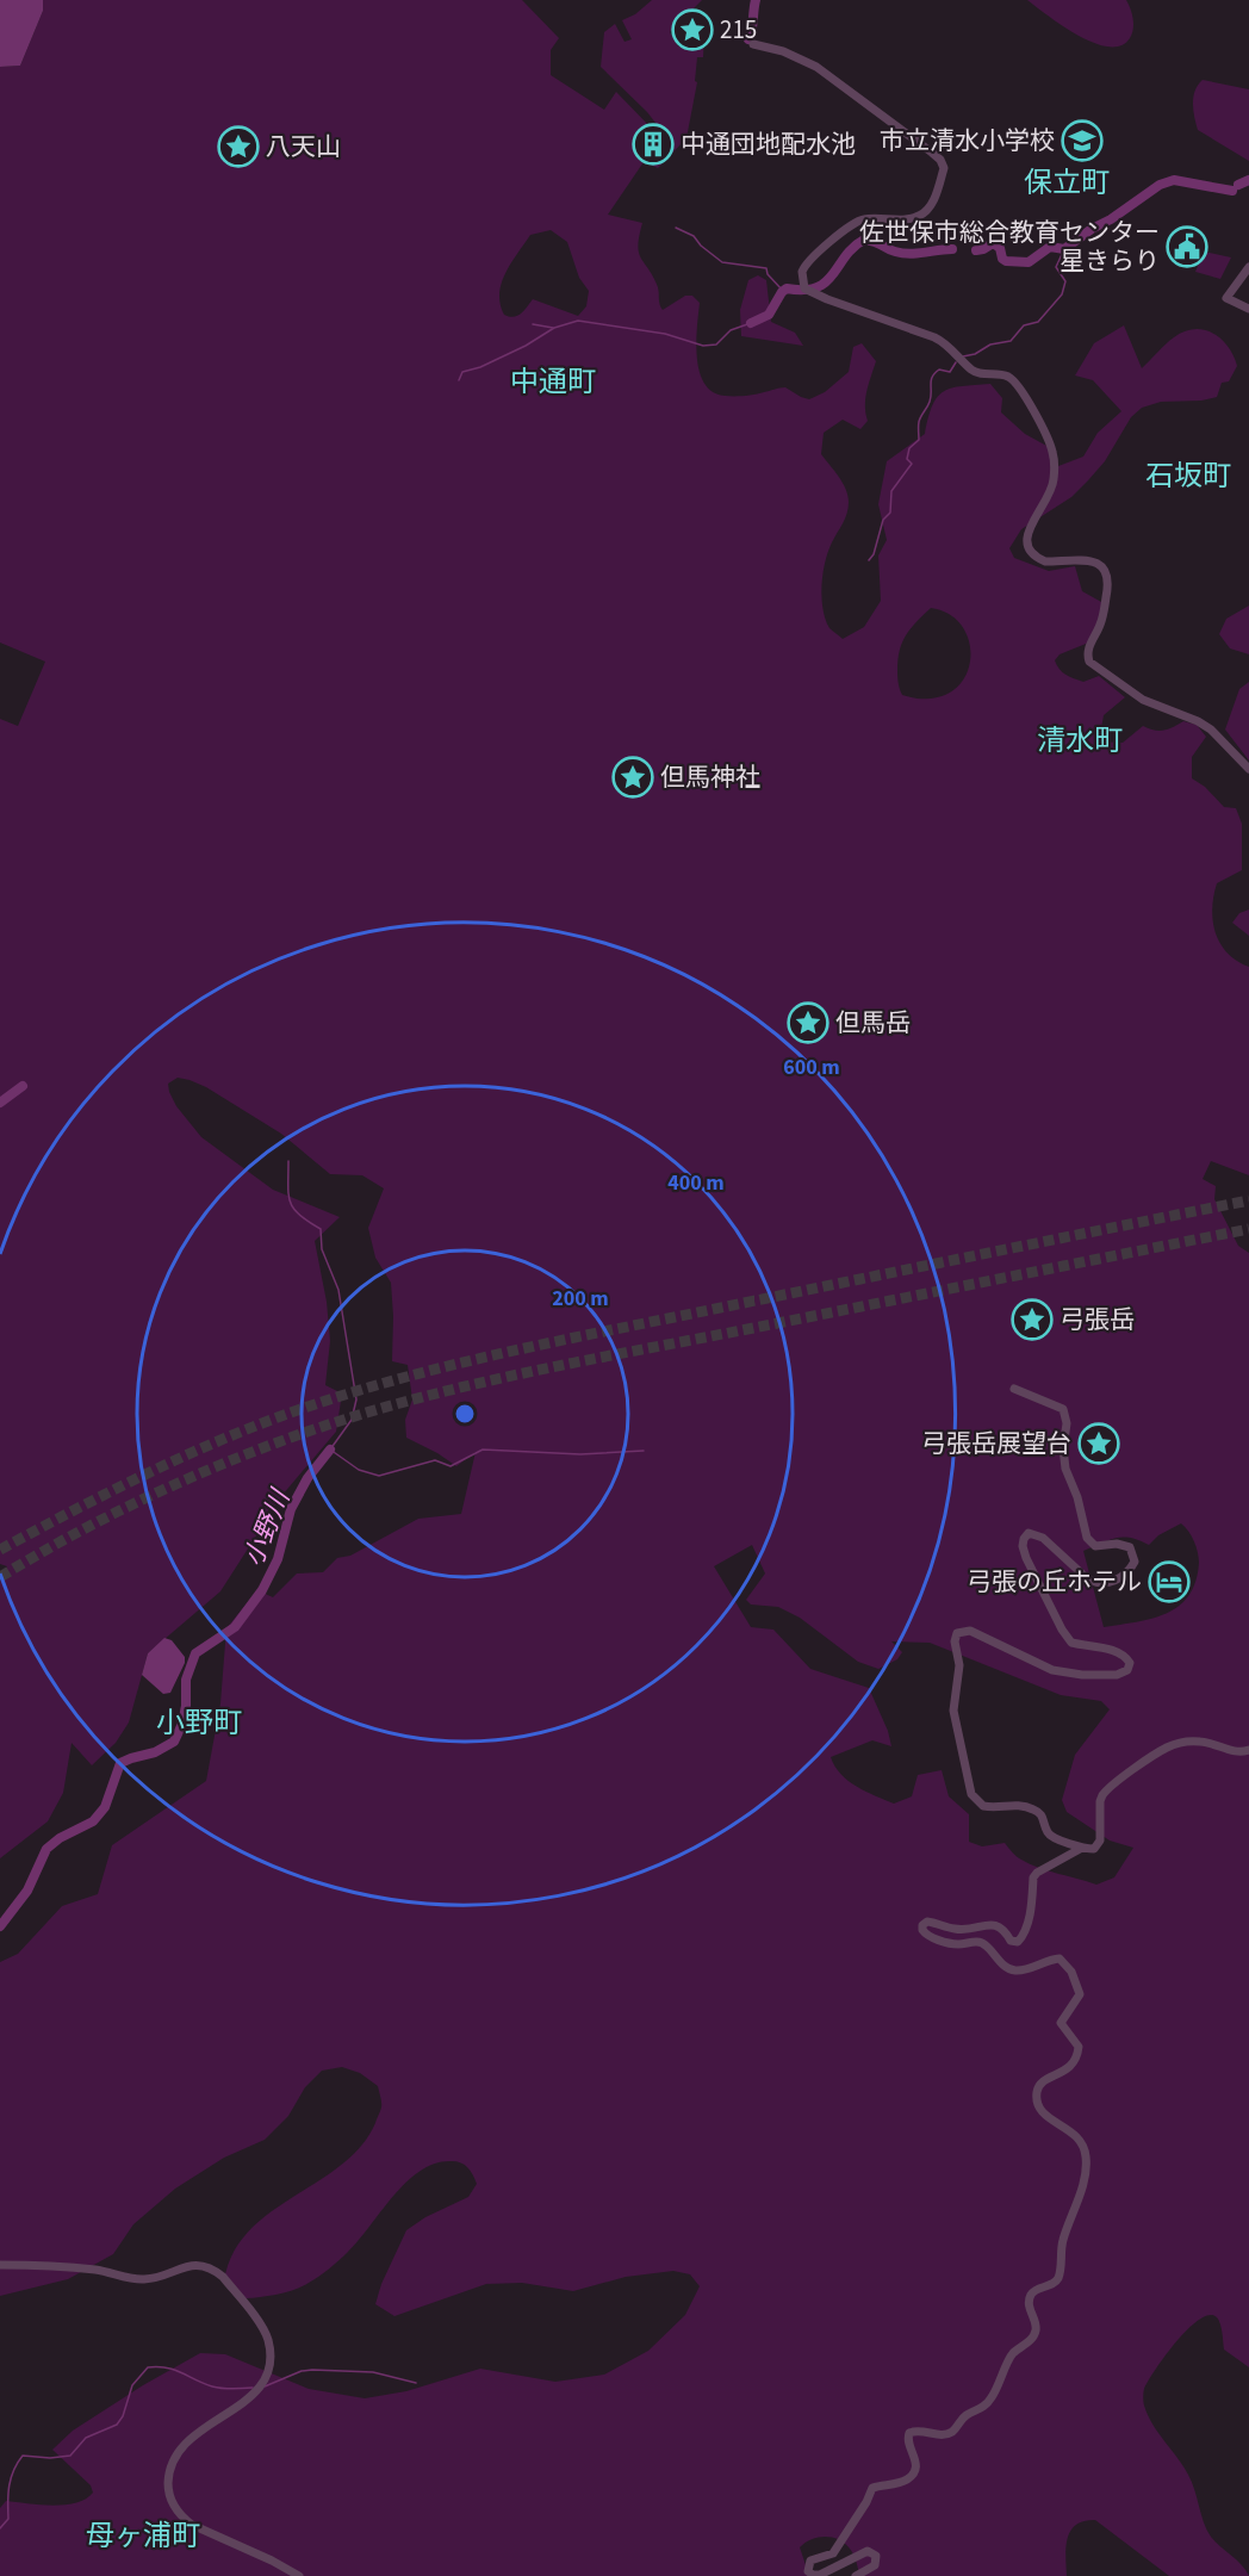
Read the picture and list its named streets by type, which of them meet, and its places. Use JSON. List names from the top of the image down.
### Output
{
  "districts": [
    "保立町",
    "中通町",
    "石坂町",
    "清水町",
    "小野町",
    "母ヶ浦町"
  ],
  "water": ["小野川"],
  "places": {
    "place": [
      "215",
      "八天山",
      "但馬神社",
      "但馬岳",
      "弓張岳",
      "弓張岳展望台"
    ],
    "school or university": ["市立清水小学校"],
    "building": ["中通団地配水池"],
    "public building": ["佐世保市総合教育センター 星きらり"],
    "hotel": ["弓張の丘ホテル"]
  },
  "rings": ["600 m", "400 m", "200 m"]
}
